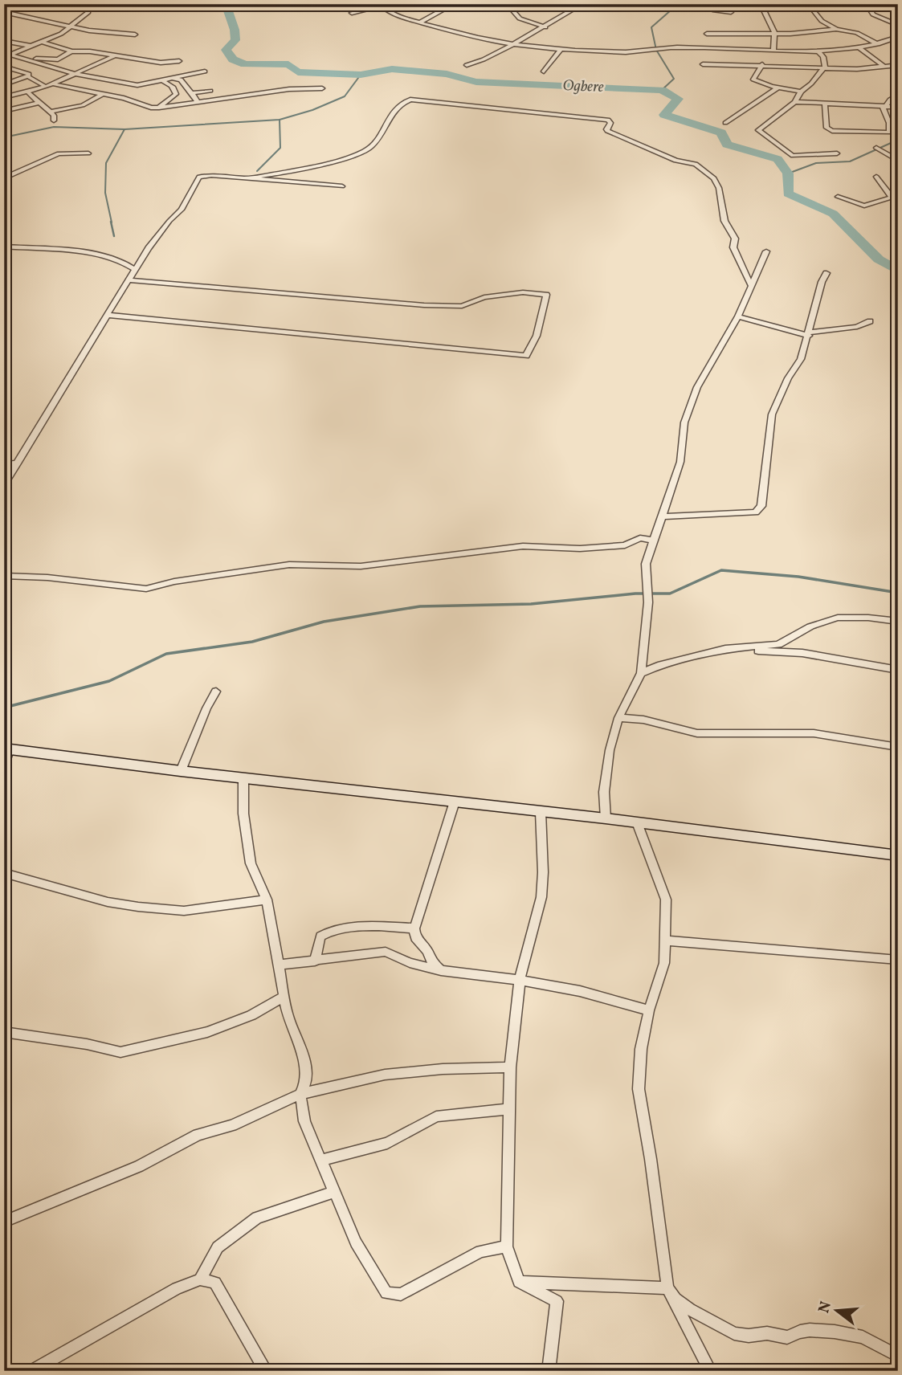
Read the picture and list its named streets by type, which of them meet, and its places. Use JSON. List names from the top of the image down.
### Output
{
  "water": ["Ogbere"],
  "north": "left"
}
